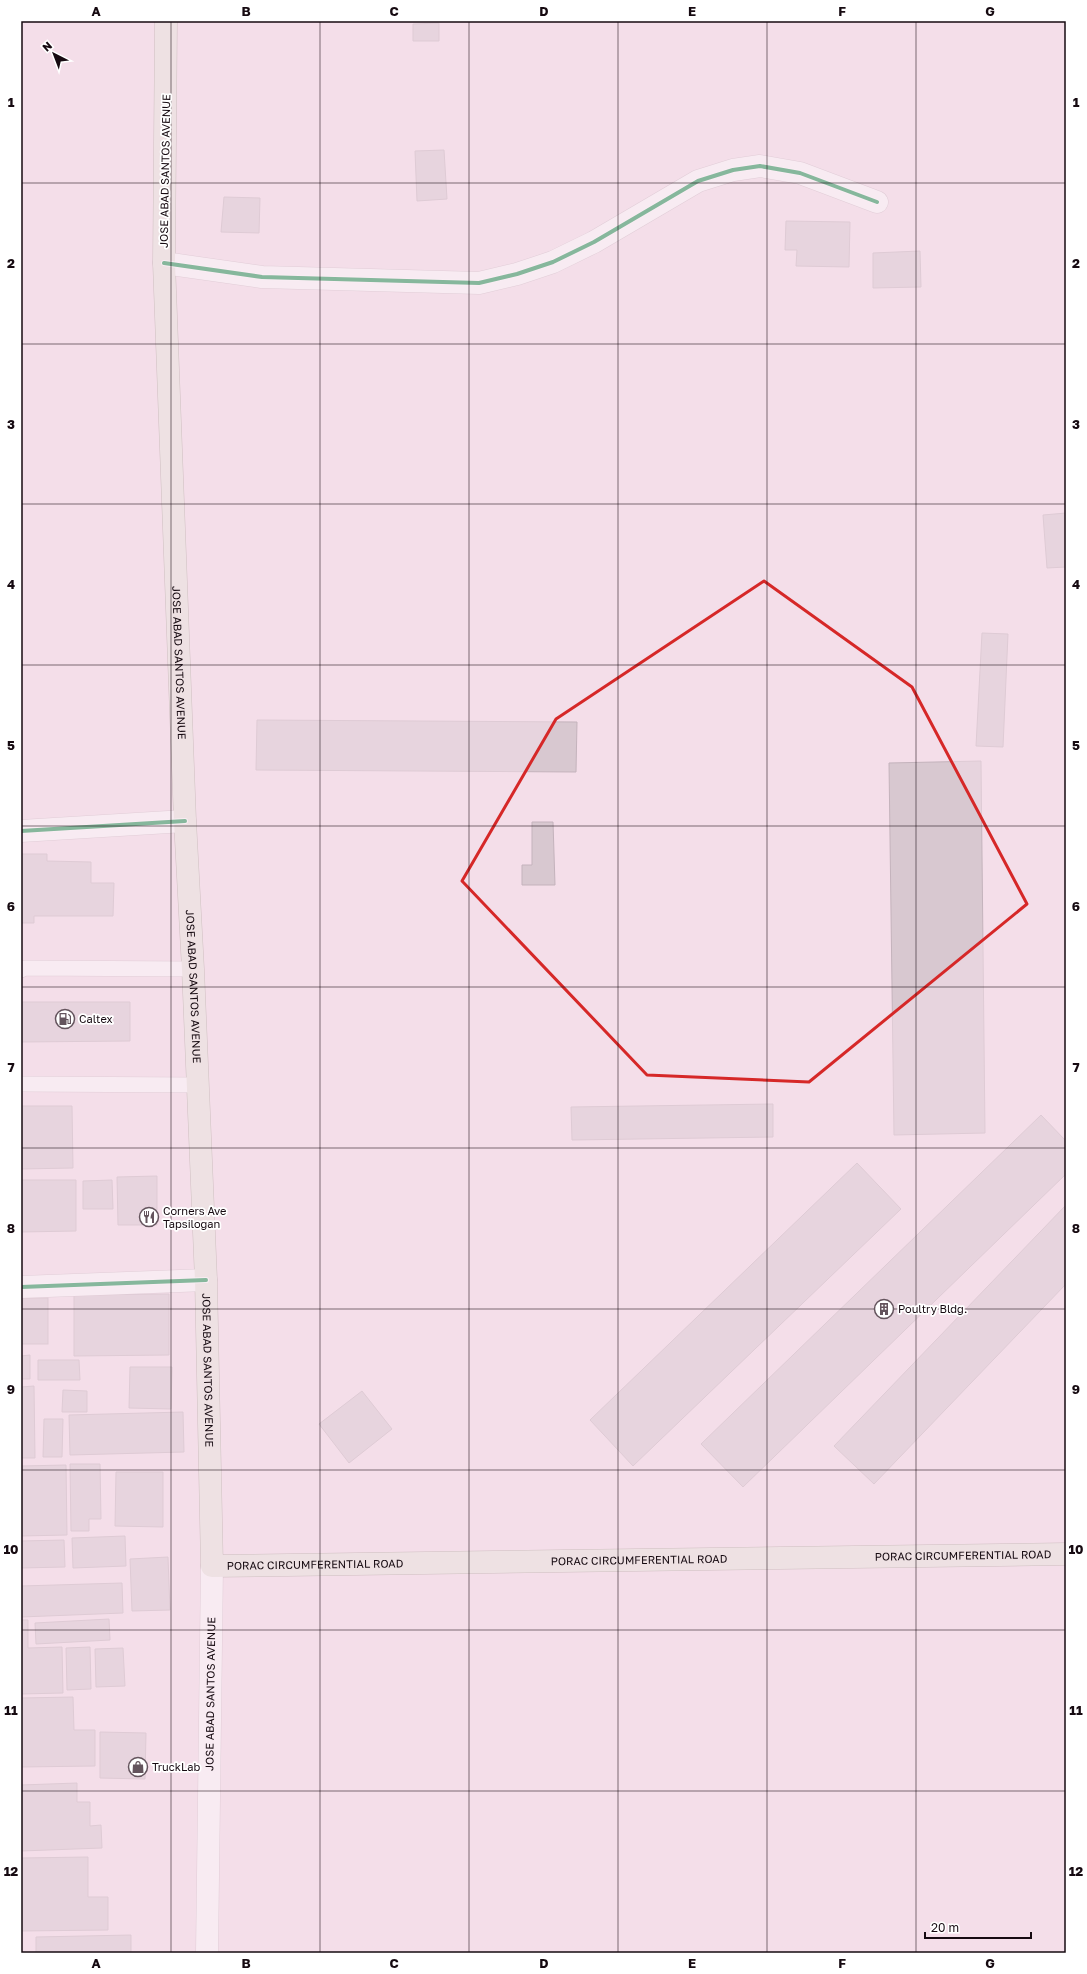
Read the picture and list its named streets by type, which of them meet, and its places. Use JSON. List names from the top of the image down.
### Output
{
  "streets": {
    "main road": ["JOSE ABAD SANTOS AVENUE", "PORAC CIRCUMFERENTIAL ROAD"]
  },
  "crossings": [
    ["JOSE ABAD SANTOS AVENUE", "PORAC CIRCUMFERENTIAL ROAD"]
  ],
  "places": {
    "fuel station": ["Caltex"],
    "restaurant": ["Corners Ave Tapsilogan"],
    "building": ["Poultry Bldg."],
    "shop": ["TruckLab"]
  },
  "scale_bar": "20 m",
  "north": "top left",
  "grid": {
    "columns": [
      "A",
      "B",
      "C",
      "D",
      "E",
      "F",
      "G"
    ],
    "rows": [
      "1",
      "2",
      "3",
      "4",
      "5",
      "6",
      "7",
      "8",
      "9",
      "10",
      "11",
      "12"
    ]
  }
}
